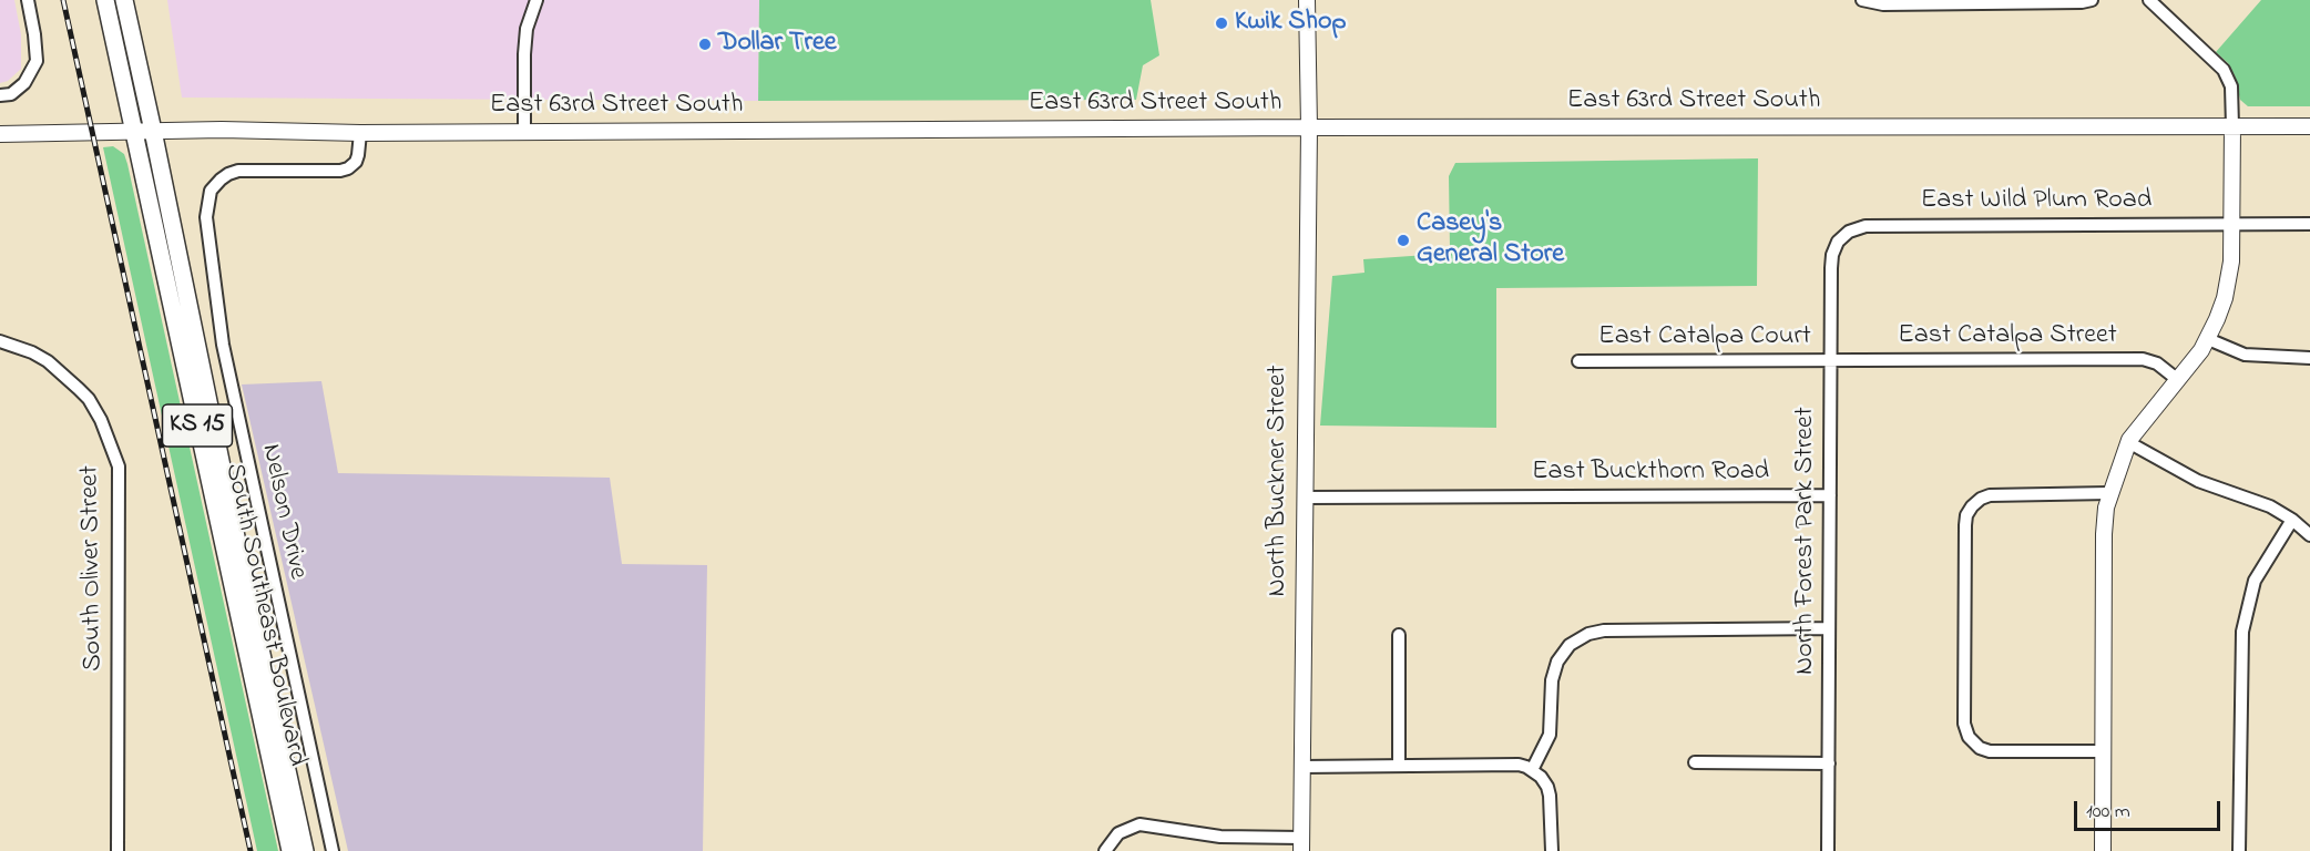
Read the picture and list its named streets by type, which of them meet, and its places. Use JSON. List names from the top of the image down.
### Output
{
  "streets": {
    "main road": [
      "East 63rd Street South",
      "KS 15",
      "North Buckner Street",
      "South Southeast Boulevard"
    ],
    "street": [
      "East Wild Plum Road",
      "East Catalpa Street",
      "East Catalpa Court",
      "East Buckthorn Road",
      "Nelson Drive",
      "North Forest Park Street",
      "South Oliver Street"
    ]
  },
  "crossings": [
    ["East 63rd Street South", "North Buckner Street"],
    ["East 63rd Street South", "Nelson Drive"],
    ["East 63rd Street South", "South Southeast Boulevard"],
    ["East Wild Plum Road", "North Forest Park Street"],
    ["East Catalpa Street", "East Catalpa Court"],
    ["East Catalpa Street", "North Forest Park Street"],
    ["East Catalpa Court", "North Forest Park Street"],
    ["East Buckthorn Road", "North Buckner Street"],
    ["East Buckthorn Road", "North Forest Park Street"]
  ],
  "places": ["Kwik Shop", "Dollar Tree", "Casey's General Store"],
  "scale_bar": "100 m"
}
